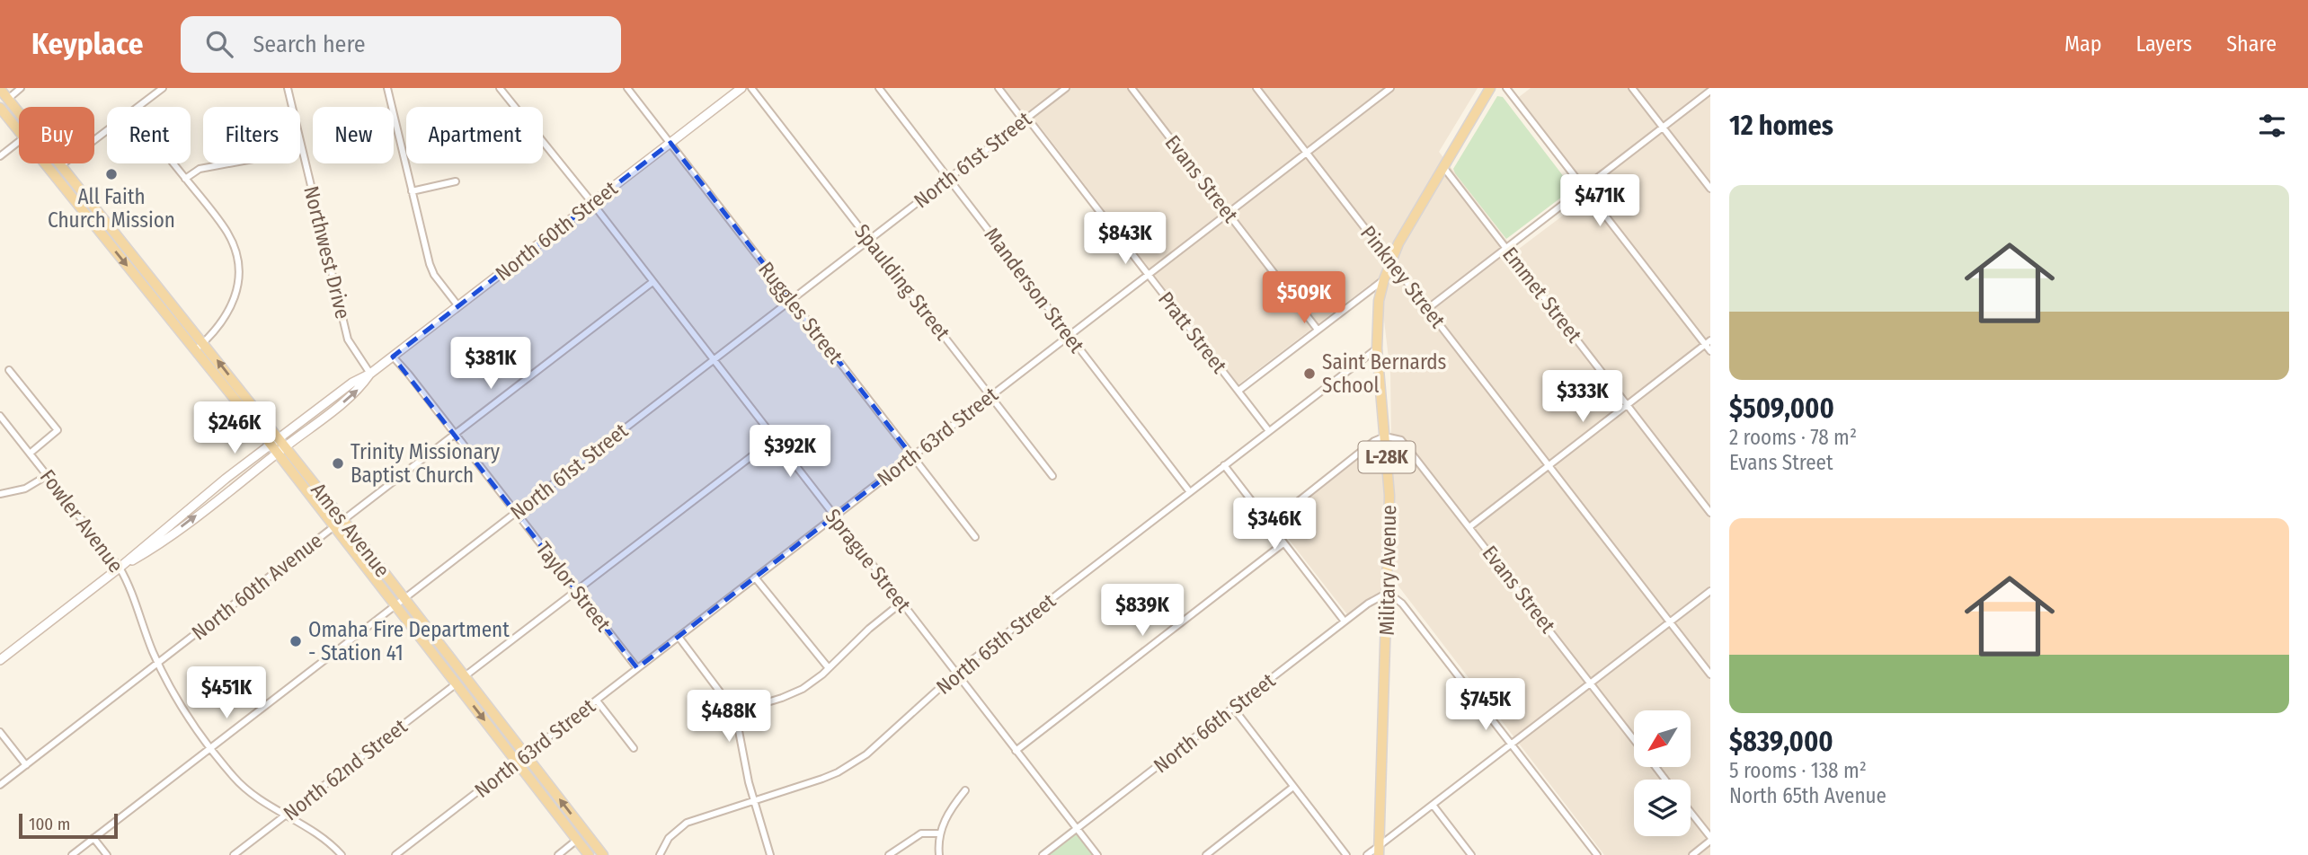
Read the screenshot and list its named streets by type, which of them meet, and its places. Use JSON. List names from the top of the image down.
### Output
{
  "streets": {
    "main road": [
      "North 60th Street",
      "L-28K",
      "Ames Avenue",
      "Military Avenue"
    ],
    "street": [
      "North 61st Street",
      "Evans Street",
      "Northwest Drive",
      "Pinkney Street",
      "Spaulding Street",
      "Manderson Street",
      "Emmet Street",
      "Ruggles Street",
      "Pratt Street",
      "North 63rd Street",
      "Fowler Avenue",
      "Sprague Street",
      "North 60th Avenue",
      "Taylor Street",
      "North 65th Street",
      "North 66th Street",
      "North 62nd Street"
    ]
  },
  "crossings": [
    ["North 61st Street", "Spaulding Street"],
    ["North 61st Street", "Manderson Street"],
    ["North 61st Street", "Ruggles Street"],
    ["North 61st Street", "Pratt Street"],
    ["North 61st Street", "Fowler Avenue"],
    ["North 61st Street", "Ames Avenue"],
    ["North 61st Street", "Sprague Street"],
    ["North 61st Street", "Taylor Street"],
    ["Evans Street", "North 63rd Street"],
    ["Evans Street", "Military Avenue"],
    ["North 60th Street", "Northwest Drive"],
    ["North 60th Street", "Ruggles Street"],
    ["North 60th Street", "Fowler Avenue"],
    ["North 60th Street", "Ames Avenue"],
    ["North 60th Street", "Sprague Street"],
    ["North 60th Street", "Taylor Street"],
    ["Pinkney Street", "North 63rd Street"],
    ["Pinkney Street", "Military Avenue"],
    ["Spaulding Street", "North 63rd Street"],
    ["Manderson Street", "North 63rd Street"],
    ["Manderson Street", "North 65th Street"],
    ["Emmet Street", "Military Avenue"],
    ["Ruggles Street", "North 63rd Street"],
    ["Pratt Street", "North 63rd Street"],
    ["Pratt Street", "North 65th Street"],
    ["North 63rd Street", "Ames Avenue"],
    ["North 63rd Street", "Sprague Street"],
    ["North 63rd Street", "Taylor Street"],
    ["Fowler Avenue", "North 60th Avenue"],
    ["Fowler Avenue", "North 62nd Street"],
    ["Ames Avenue", "North 60th Avenue"],
    ["Ames Avenue", "North 62nd Street"],
    ["Sprague Street", "North 60th Avenue"],
    ["Sprague Street", "North 65th Street"],
    ["Sprague Street", "North 66th Street"],
    ["Military Avenue", "North 65th Street"],
    ["Military Avenue", "North 66th Street"],
    ["North 60th Avenue", "Taylor Street"]
  ],
  "places": [
    "All Faith Church Mission",
    "Saint Bernards School",
    "Trinity Missionary Baptist Church",
    "Omaha Fire Department - Station 41"
  ],
  "scale_bar": "100 m",
  "north": "bottom left",
  "page": {
    "header": "Keyplace",
    "search": "Search here",
    "nav": ["Map", "Layers", "Share"],
    "heading": "12 homes",
    "chip": [
      "Buy",
      "Rent",
      "Filters",
      "New",
      "Apartment"
    ],
    "list": [
      {
        "name": "$509,000",
        "note": "2 rooms · 78 m² · Evans Street"
      },
      {
        "name": "$839,000",
        "note": "5 rooms · 138 m² · North 65th Avenue"
      }
    ],
    "price": [
      "$471K",
      "$843K",
      "$509K",
      "$381K",
      "$333K",
      "$246K",
      "$392K",
      "$346K",
      "$839K",
      "$451K",
      "$745K",
      "$488K"
    ],
    "scale": "100 m"
  }
}
